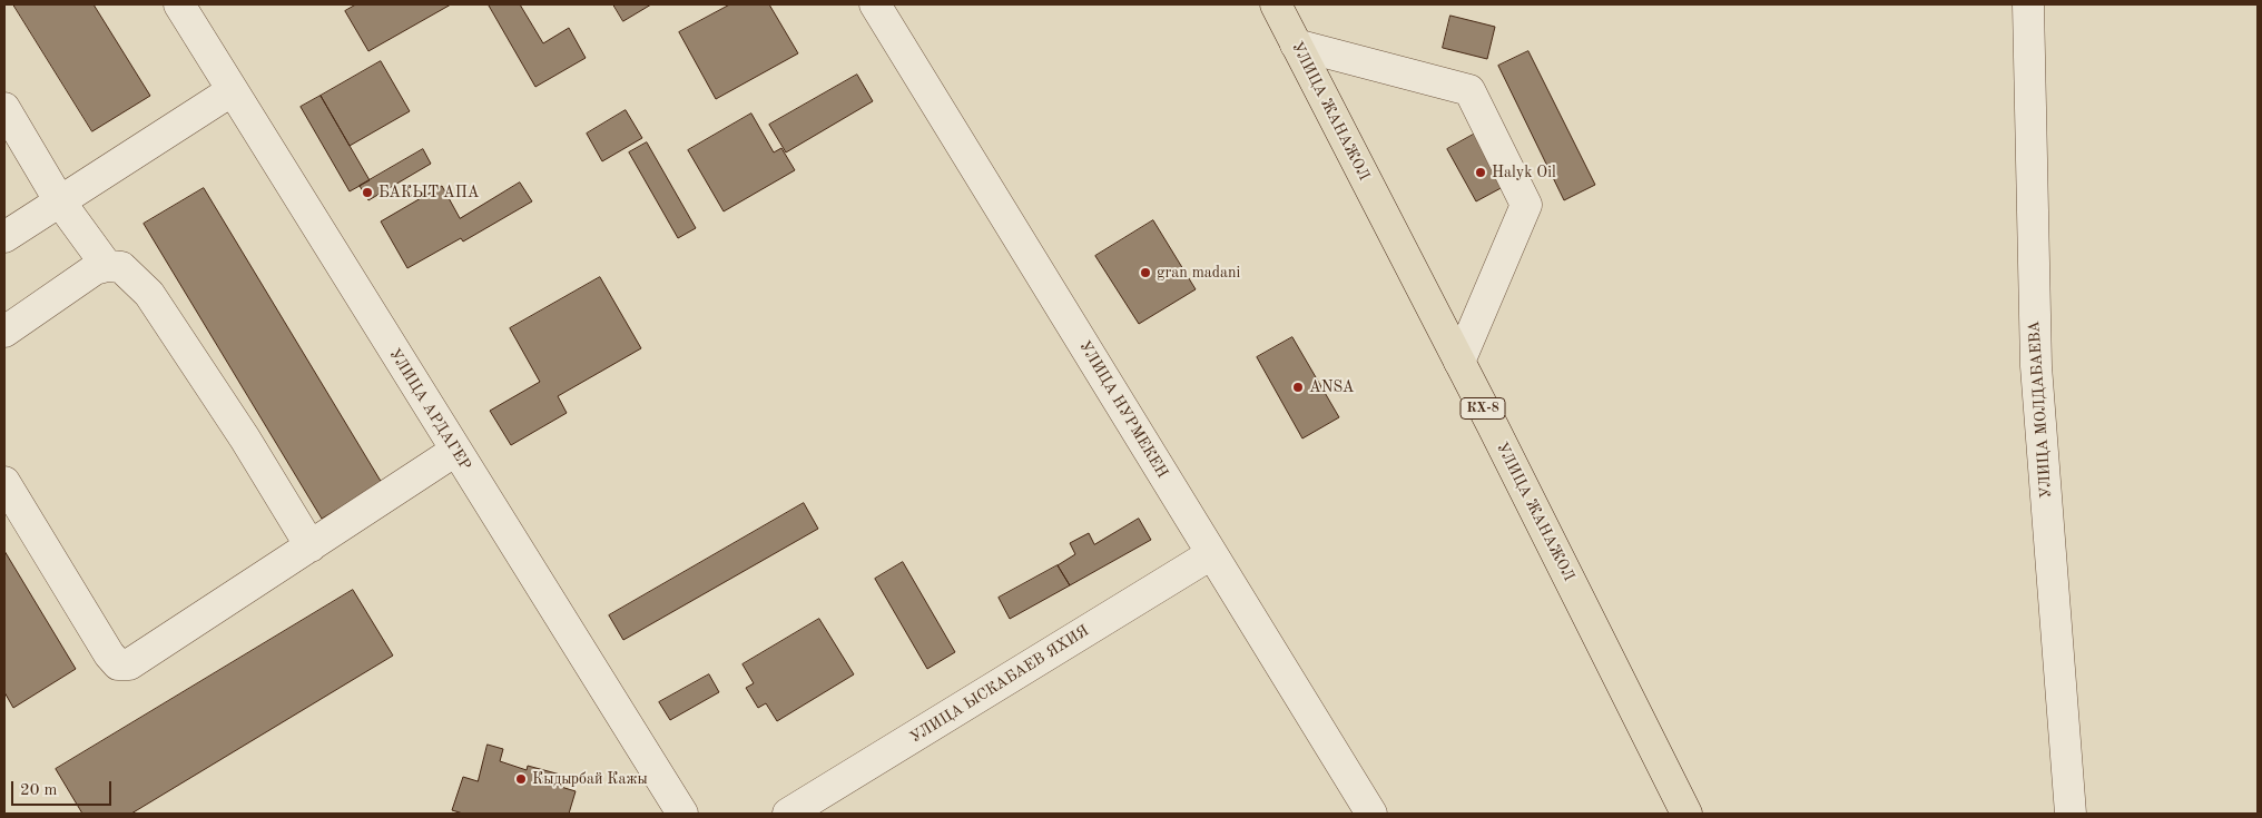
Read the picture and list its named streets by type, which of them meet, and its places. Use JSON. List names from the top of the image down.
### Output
{
  "streets": {
    "main road": ["УЛИЦА ЖАНАЖОЛ", "КХ-8"],
    "street": [
      "УЛИЦА АРДАГЕР",
      "УЛИЦА НУРМЕКЕН",
      "УЛИЦА МОЛДАБАЕВА",
      "УЛИЦА ЫСКАБАЕВ ЯХИЯ"
    ]
  },
  "crossings": [
    ["УЛИЦА НУРМЕКЕН", "УЛИЦА ЫСКАБАЕВ ЯХИЯ"]
  ],
  "places": [
    "Halyk Oil",
    "БАКЫТ АПА",
    "gran madani",
    "ANSA",
    "Кыдырбай Кажы"
  ],
  "scale_bar": "20 m"
}
